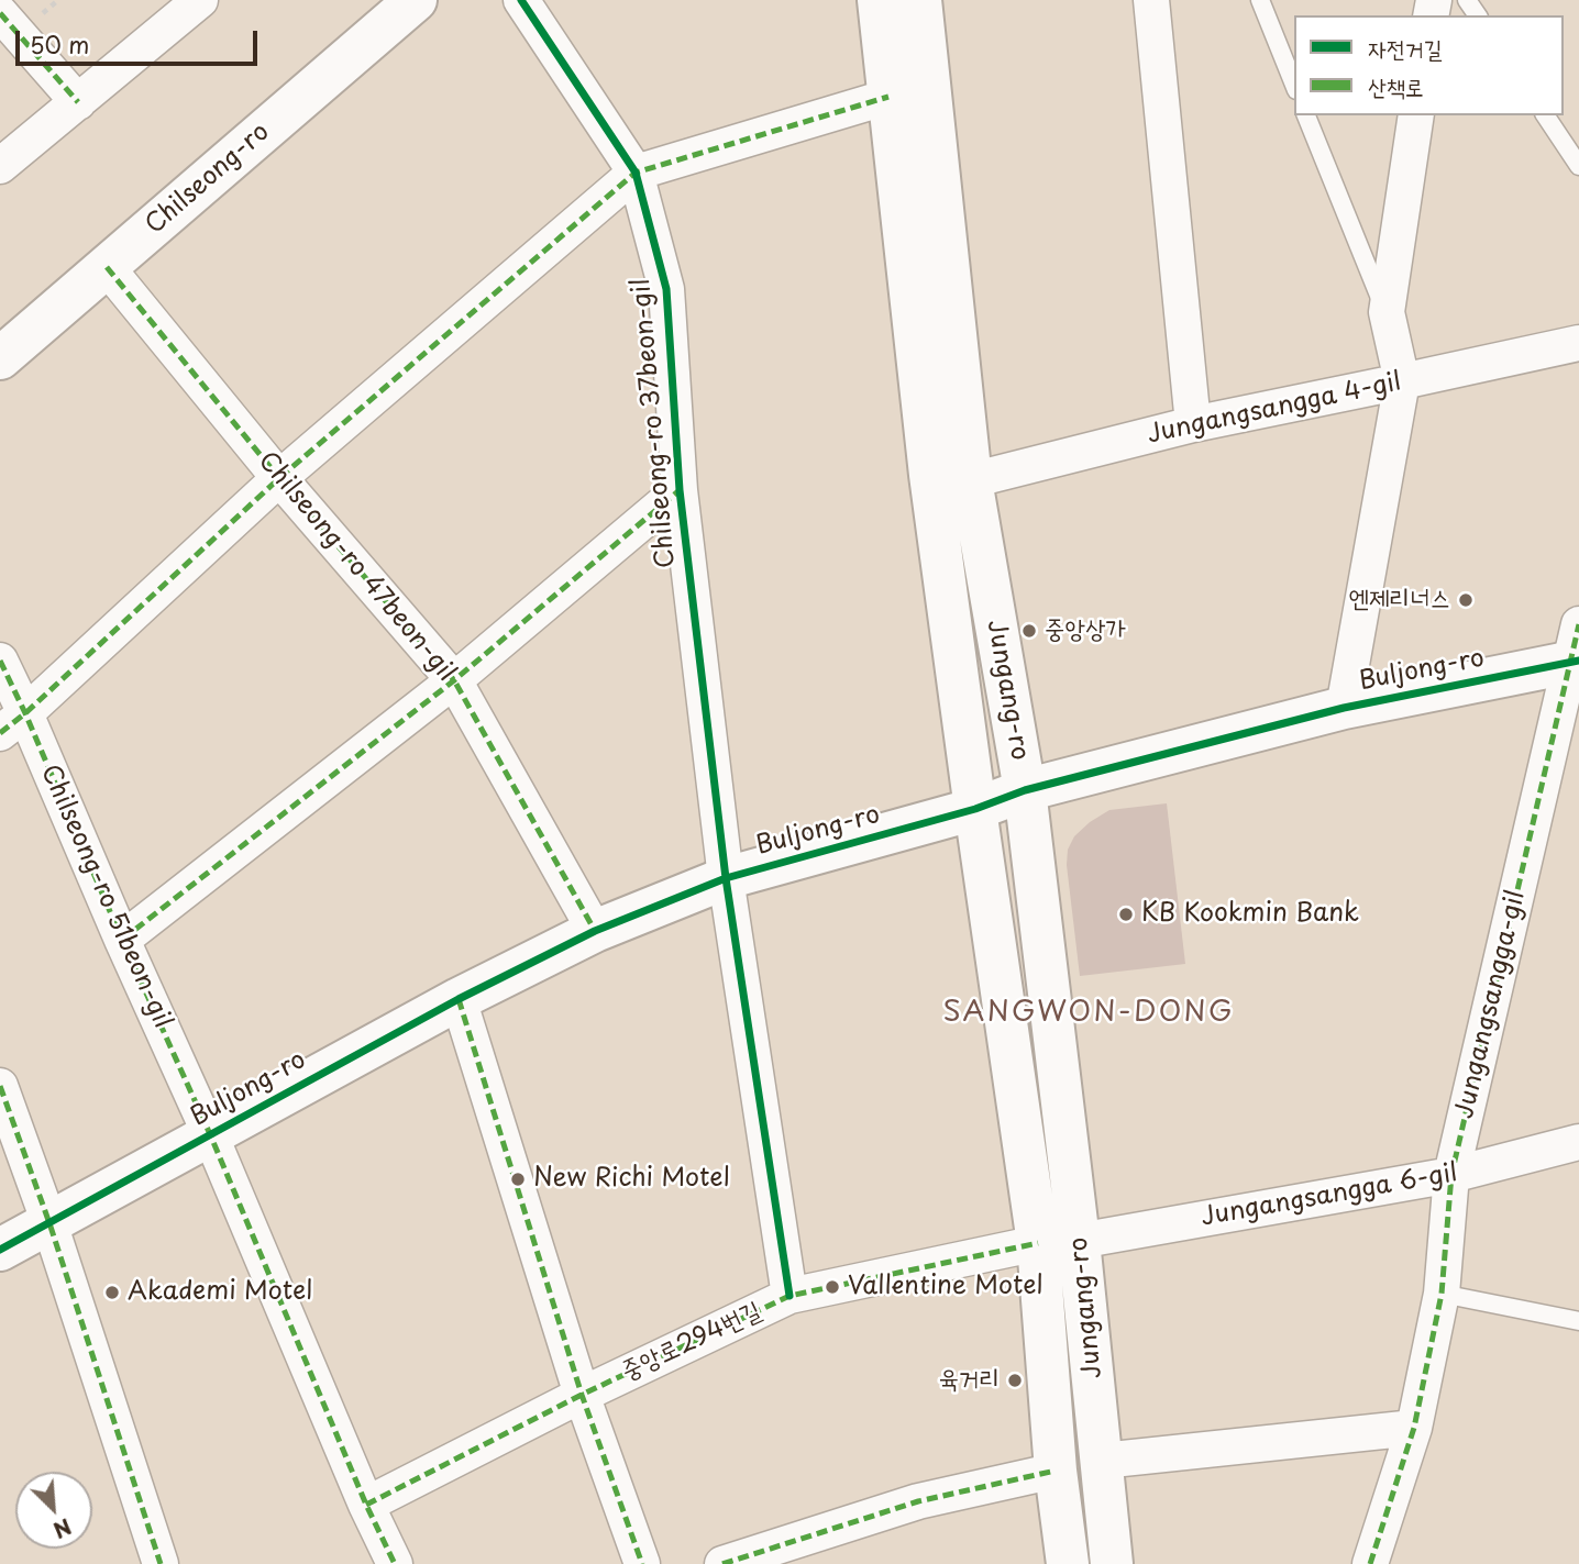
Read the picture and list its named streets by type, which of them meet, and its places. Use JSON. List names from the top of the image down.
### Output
{
  "streets": {
    "main road": ["Chilseong-ro", "Buljong-ro", "Jungang-ro"],
    "street": [
      "Jungangsangga 4-gil",
      "Chilseong-ro 37beon-gil",
      "Chilseong-ro 47beon-gil",
      "Chilseong-ro 51beon-gil",
      "Jungangsangga-gil",
      "Jungangsangga 6-gil",
      "중앙로294번길"
    ]
  },
  "crossings": [
    ["Chilseong-ro", "Chilseong-ro 47beon-gil"],
    ["Jungangsangga 4-gil", "Jungang-ro"],
    ["Chilseong-ro 37beon-gil", "Buljong-ro"],
    ["Chilseong-ro 37beon-gil", "중앙로294번길"],
    ["Chilseong-ro 47beon-gil", "Buljong-ro"],
    ["Buljong-ro", "Jungang-ro"],
    ["Buljong-ro", "Chilseong-ro 51beon-gil"],
    ["Buljong-ro", "Jungangsangga-gil"],
    ["Jungang-ro", "Jungangsangga 6-gil"],
    ["Jungang-ro", "중앙로294번길"],
    ["Chilseong-ro 51beon-gil", "중앙로294번길"],
    ["Jungangsangga-gil", "Jungangsangga 6-gil"]
  ],
  "districts": ["SANGWON-DONG"],
  "places": [
    "엔제리너스",
    "중앙상가",
    "KB Kookmin Bank",
    "New Richi Motel",
    "Vallentine Motel",
    "Akademi Motel",
    "육거리"
  ],
  "legend": ["자전거길", "산책로"],
  "scale_bar": "50 m",
  "north": "bottom right"
}
